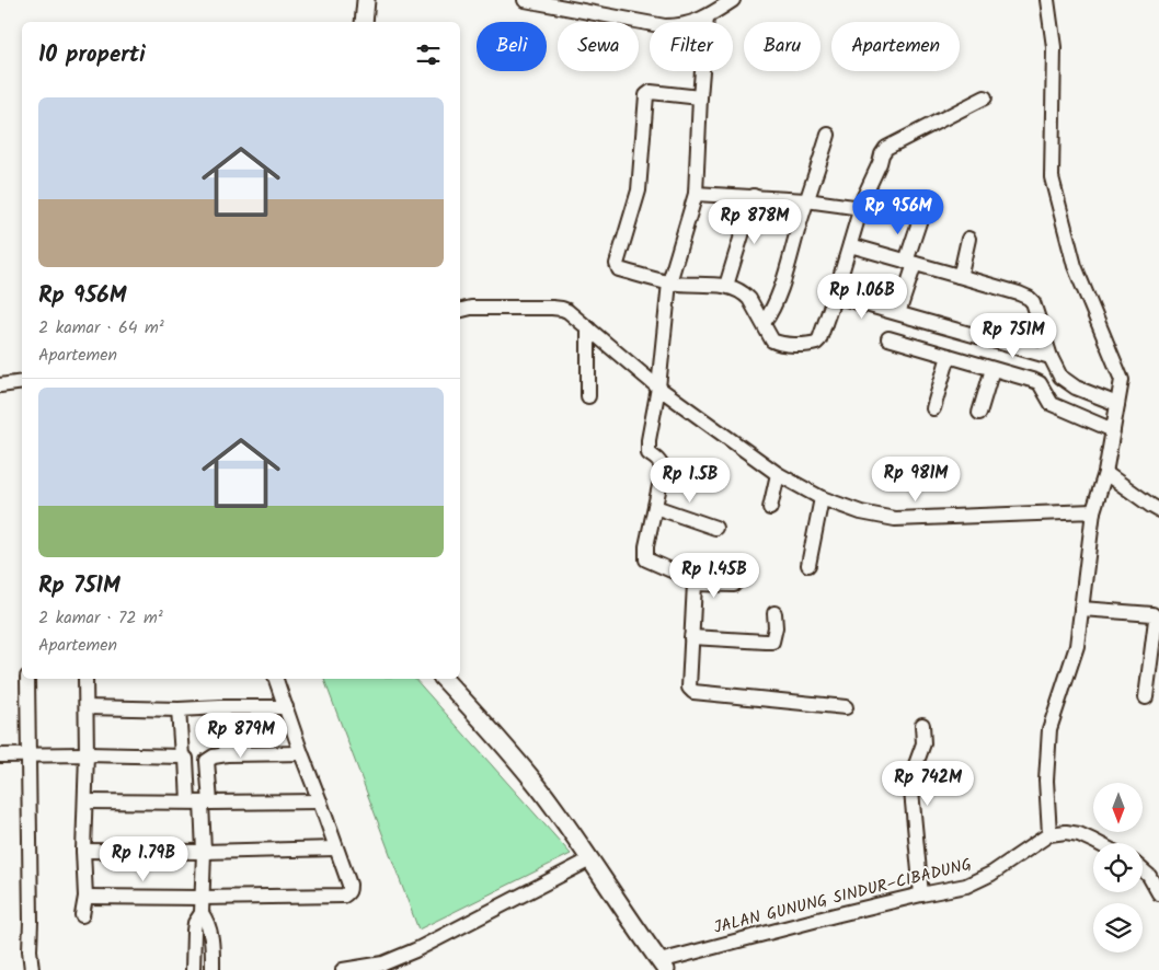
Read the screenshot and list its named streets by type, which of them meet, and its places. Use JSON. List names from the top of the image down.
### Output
{
  "streets": {
    "street": ["JALAN GUNUNG SINDUR–CIBADUNG"]
  },
  "north": "bottom",
  "page": {
    "chip": [
      "Beli",
      "Sewa",
      "Filter",
      "Baru",
      "Apartemen"
    ],
    "heading": "10 properti",
    "list": [
      {
        "name": "Rp 956M",
        "note": "2 kamar · 64 m² · Apartemen"
      },
      {
        "name": "Rp 751M",
        "note": "2 kamar · 72 m² · Apartemen"
      }
    ],
    "price": [
      "Rp 956M",
      "Rp 878M",
      "Rp 1.06B",
      "Rp 751M",
      "Rp 981M",
      "Rp 1.5B",
      "Rp 1.45B",
      "Rp 879M",
      "Rp 742M",
      "Rp 1.79B"
    ]
  }
}
